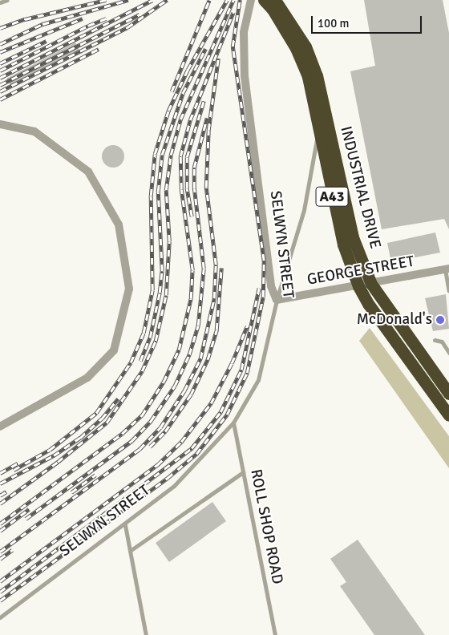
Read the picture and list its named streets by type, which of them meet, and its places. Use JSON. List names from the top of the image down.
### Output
{
  "streets": {
    "highway": ["INDUSTRIAL DRIVE", "A43"],
    "street": ["SELWYN STREET", "GEORGE STREET"],
    "lane": ["ROLL SHOP ROAD"]
  },
  "crossings": [
    ["INDUSTRIAL DRIVE", "GEORGE STREET"],
    ["SELWYN STREET", "GEORGE STREET"],
    ["SELWYN STREET", "ROLL SHOP ROAD"]
  ],
  "places": ["McDonald's"],
  "scale_bar": "100 m"
}
